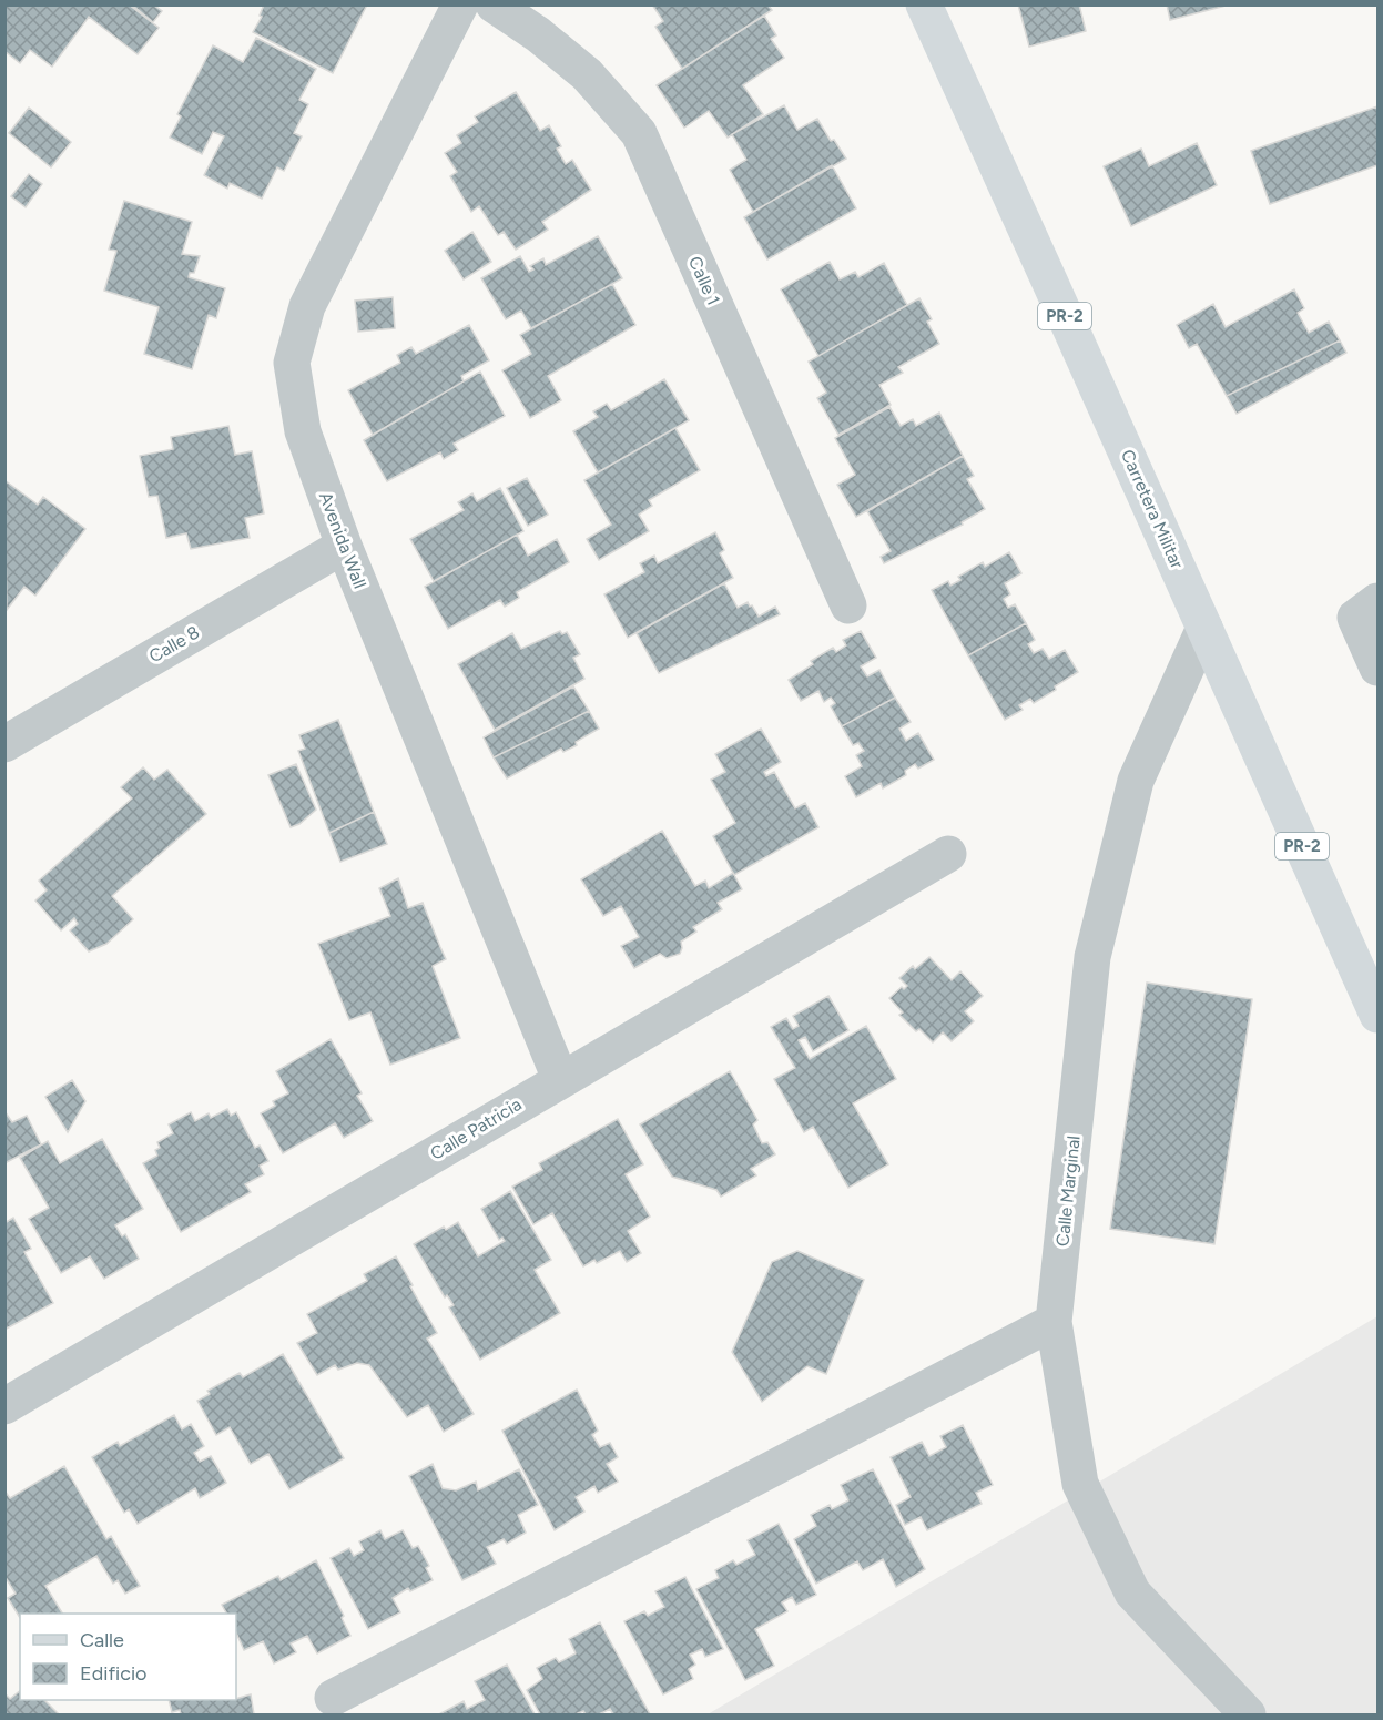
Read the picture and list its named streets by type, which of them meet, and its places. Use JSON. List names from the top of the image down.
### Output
{
  "streets": {
    "main road": ["PR-2", "Carretera Militar"],
    "street": [
      "Calle 1",
      "Avenida Wall",
      "Calle 8",
      "Calle Patricia",
      "Calle Marginal"
    ]
  },
  "crossings": [
    ["Carretera Militar", "Calle Marginal"],
    ["Avenida Wall", "Calle 8"],
    ["Avenida Wall", "Calle Patricia"]
  ],
  "legend": ["Calle", "Edificio"]
}
